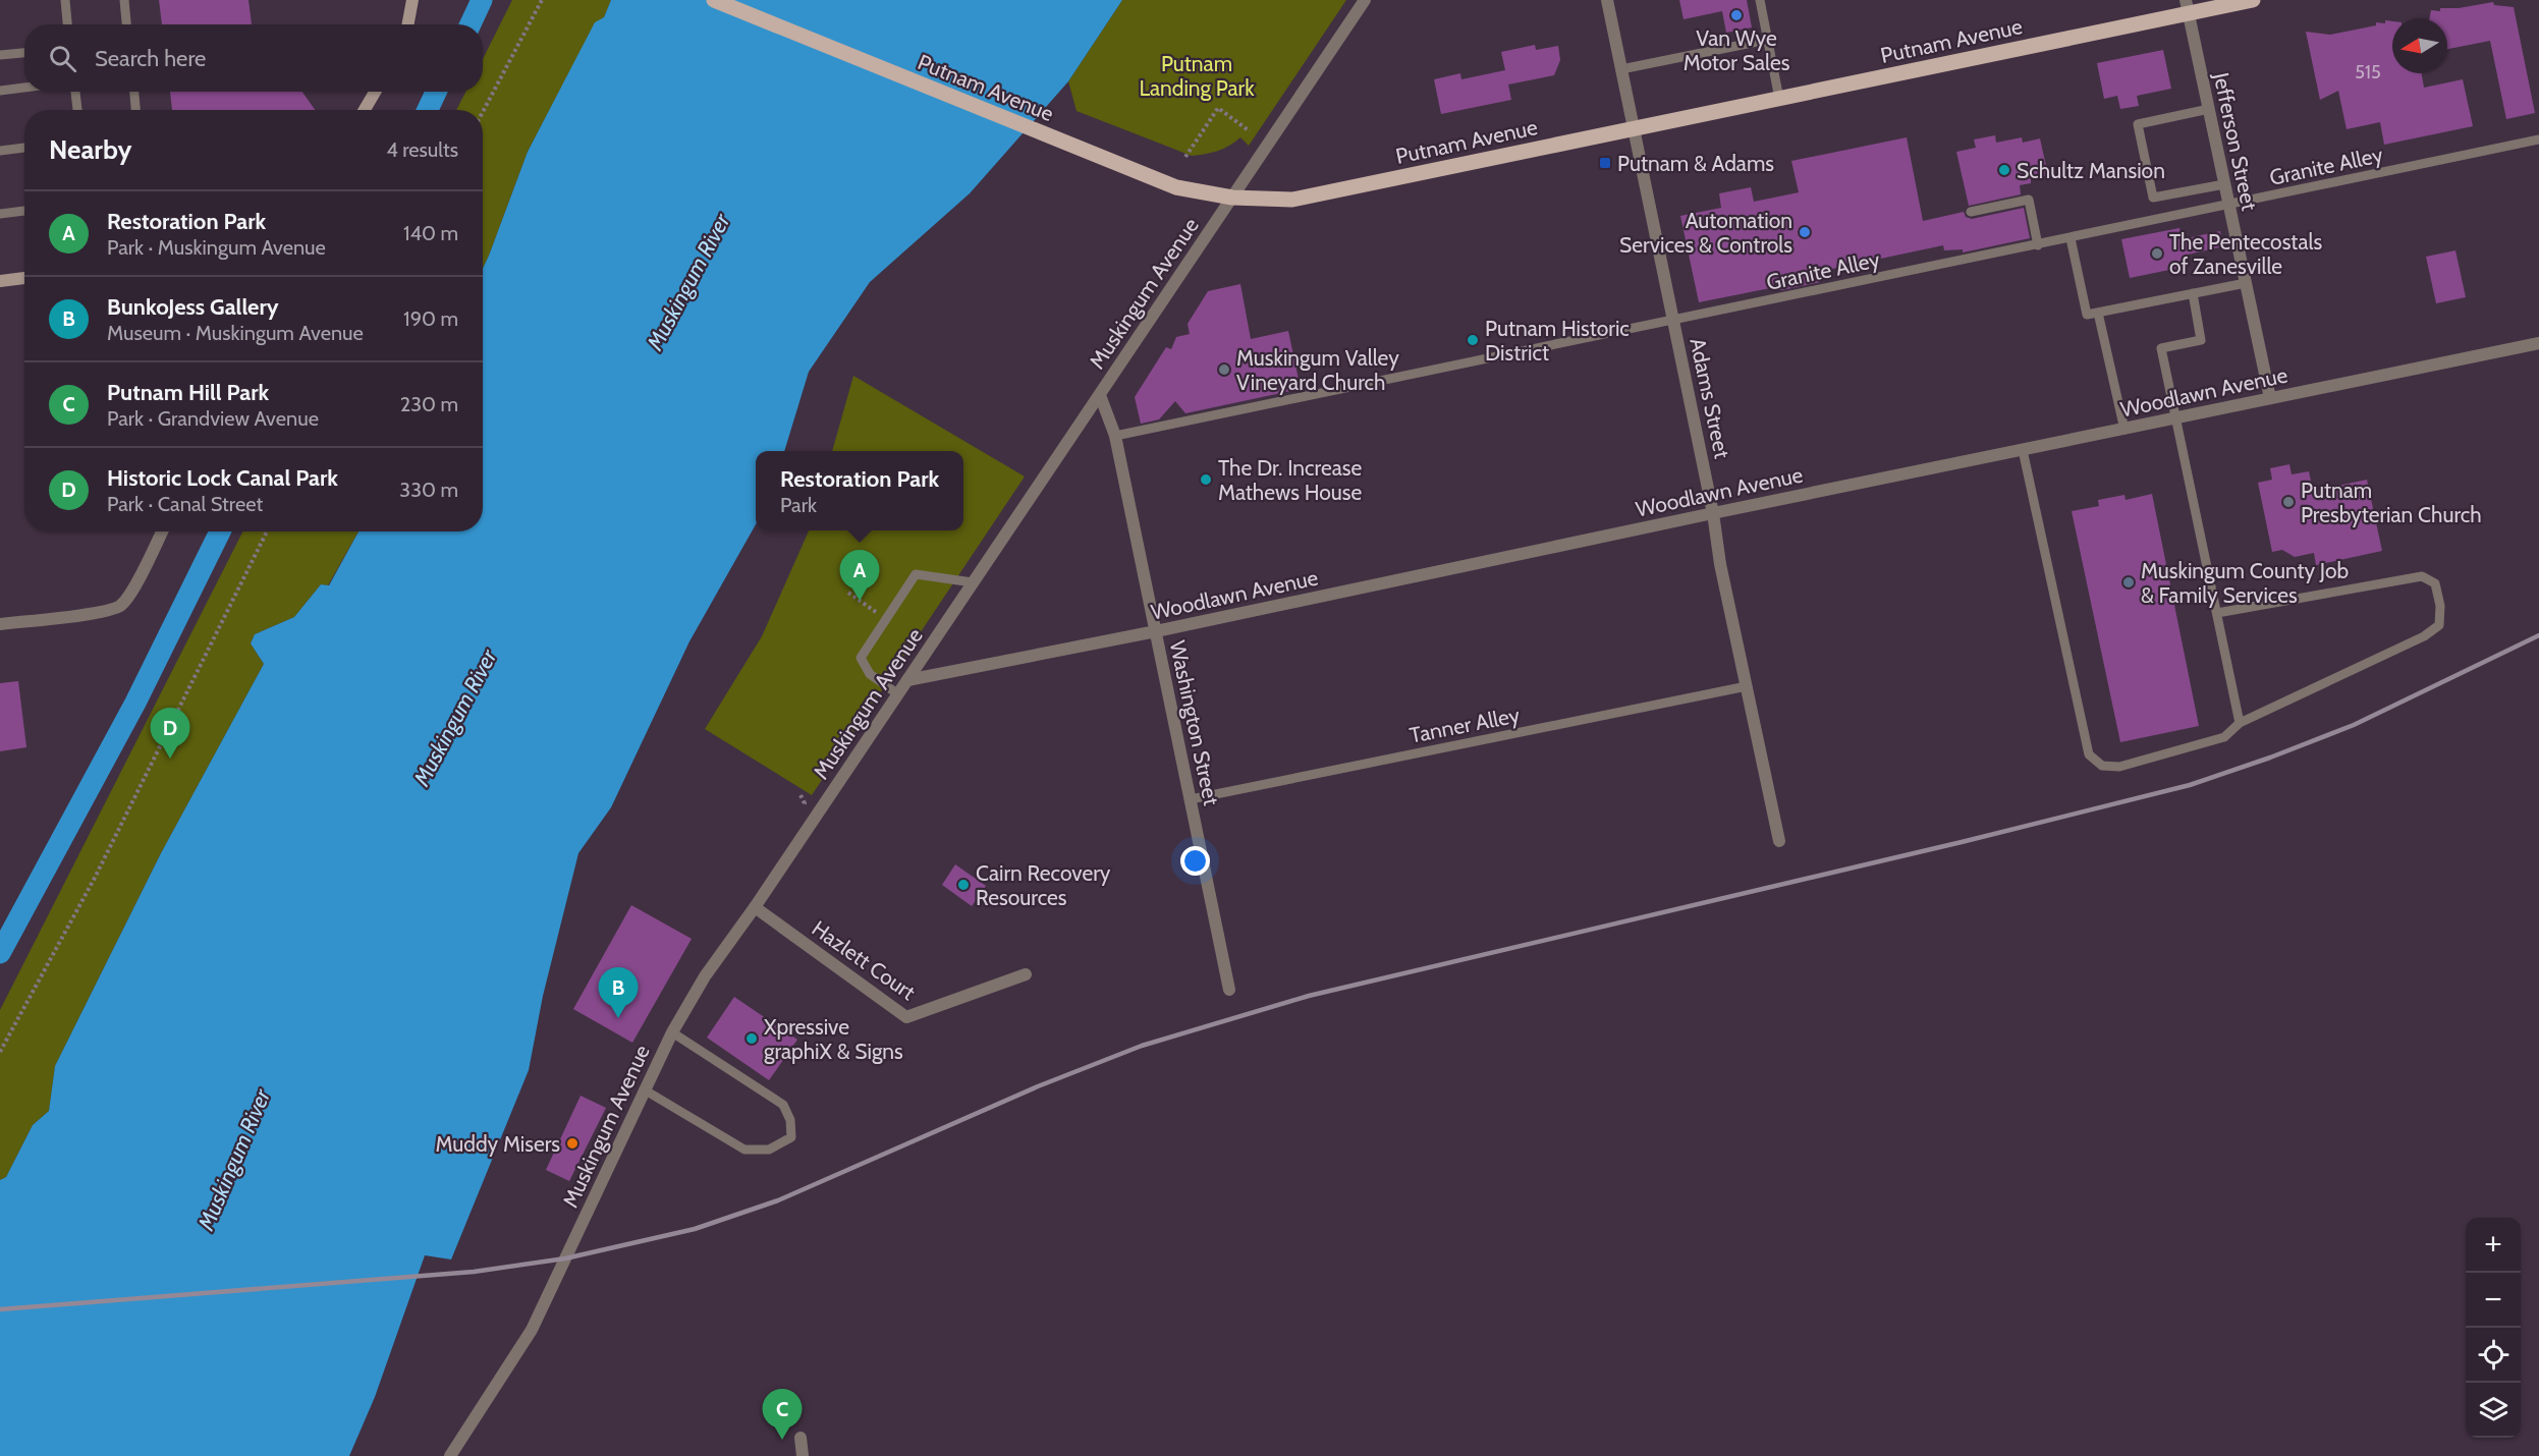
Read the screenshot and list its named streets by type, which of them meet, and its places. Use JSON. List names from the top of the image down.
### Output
{
  "streets": {
    "main road": ["Putnam Avenue"],
    "street": [
      "Jefferson Street",
      "Muskingum Avenue",
      "Woodlawn Avenue",
      "Adams Street",
      "Washington Street",
      "Hazlett Court"
    ],
    "lane": ["Granite Alley", "Tanner Alley"]
  },
  "crossings": [
    ["Putnam Avenue", "Jefferson Street"],
    ["Putnam Avenue", "Muskingum Avenue"],
    ["Putnam Avenue", "Adams Street"],
    ["Jefferson Street", "Granite Alley"],
    ["Jefferson Street", "Woodlawn Avenue"],
    ["Granite Alley", "Adams Street"],
    ["Granite Alley", "Washington Street"],
    ["Muskingum Avenue", "Woodlawn Avenue"],
    ["Muskingum Avenue", "Washington Street"],
    ["Muskingum Avenue", "Hazlett Court"],
    ["Woodlawn Avenue", "Adams Street"],
    ["Woodlawn Avenue", "Washington Street"],
    ["Adams Street", "Tanner Alley"],
    ["Washington Street", "Tanner Alley"]
  ],
  "water": ["Muskingum River"],
  "parks": ["Putnam Landing Park"],
  "places": {
    "other": [
      "Van Wye Motor Sales",
      "Schultz Mansion",
      "Automation Services & Controls",
      "The Pentecostals of Zanesville",
      "Putnam Historic District",
      "Muskingum Valley Vineyard Church",
      "The Dr. Increase Mathews House",
      "Putnam Presbyterian Church",
      "Muskingum County Job & Family Services",
      "Cairn Recovery Resources",
      "Xpressive graphiX & Signs",
      "Muddy Misers"
    ],
    "transit": ["Putnam & Adams"]
  },
  "house_numbers": ["515"],
  "north": "left",
  "page": {
    "search": "Search here",
    "heading": ["Nearby", "4 results"],
    "list": [
      {
        "mark": "A",
        "name": "Restoration Park",
        "note": "Park · Muskingum Avenue",
        "value": "140 m"
      },
      {
        "mark": "B",
        "name": "BunkoJess Gallery",
        "note": "Museum · Muskingum Avenue",
        "value": "190 m"
      },
      {
        "mark": "C",
        "name": "Putnam Hill Park",
        "note": "Park · Grandview Avenue",
        "value": "230 m"
      },
      {
        "mark": "D",
        "name": "Historic Lock Canal Park",
        "note": "Park · Canal Street",
        "value": "330 m"
      }
    ],
    "popup": ["Restoration Park", "Park"],
    "pins": [
      "A",
      "D",
      "B",
      "C"
    ],
    "map_buttons": ["+", "−"]
  }
}
